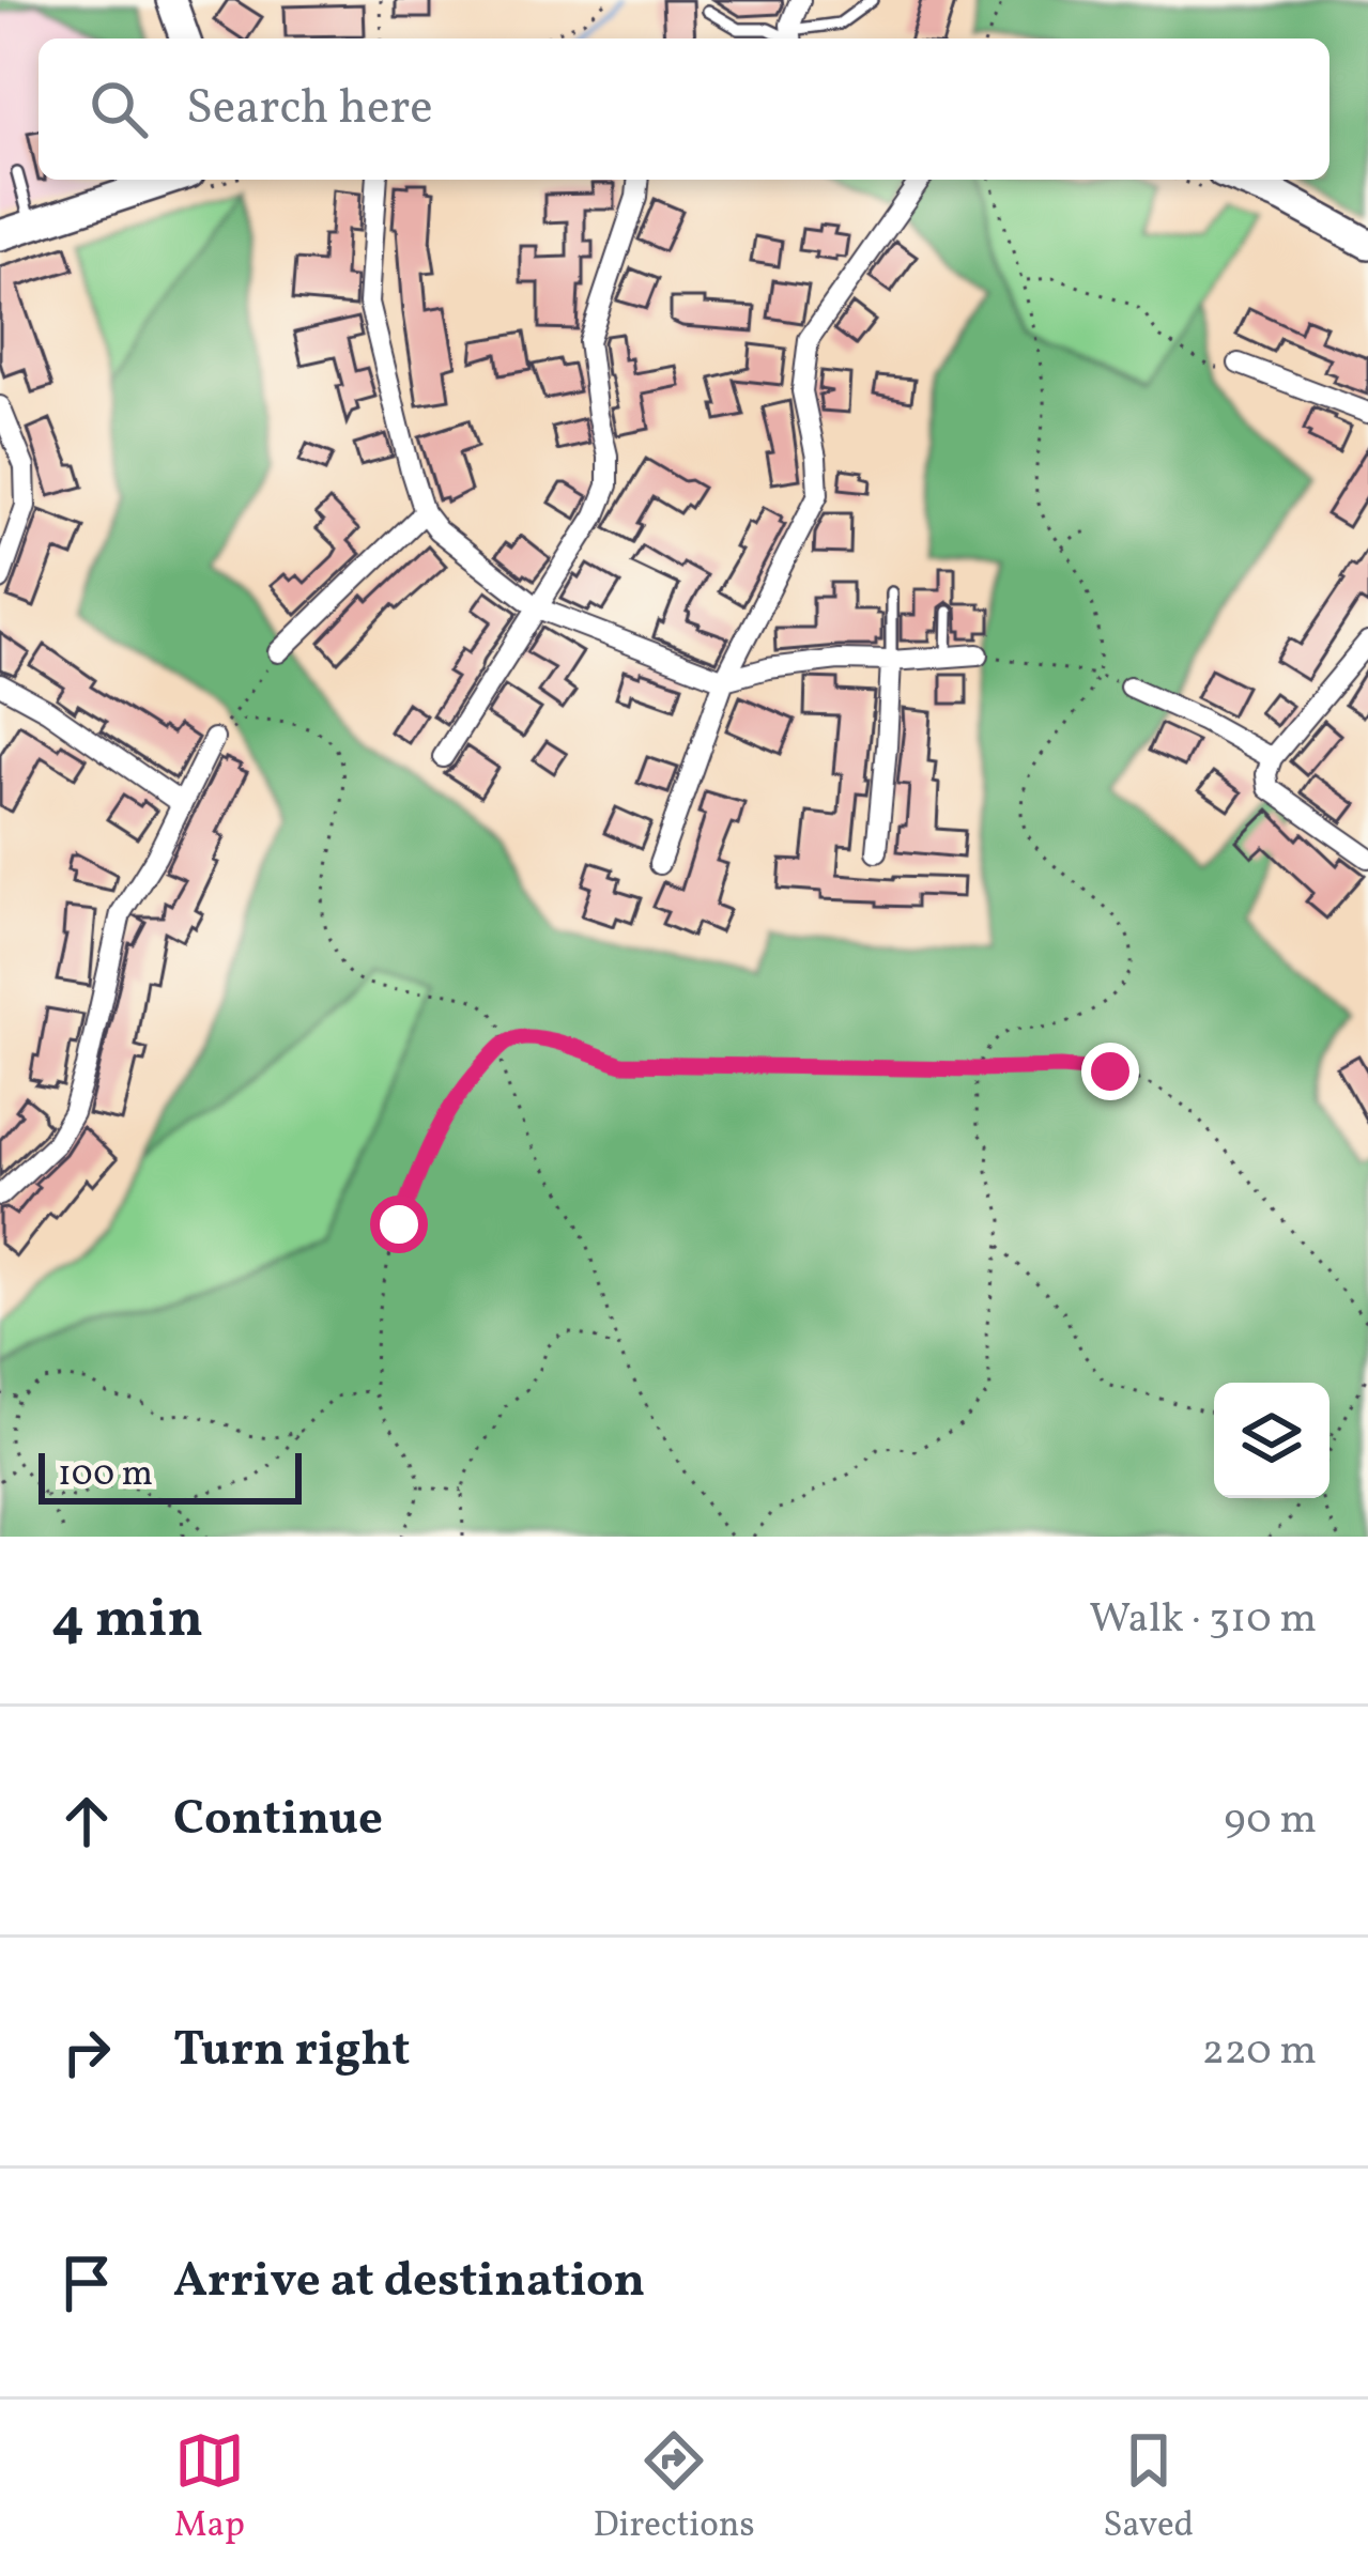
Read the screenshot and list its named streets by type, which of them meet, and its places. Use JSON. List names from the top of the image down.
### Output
{
  "scale_bar": "100 m",
  "page": {
    "search": "Search here",
    "scale": "100 m",
    "heading": ["4 min", "Walk · 310 m"],
    "list": [
      ["Continue", "90 m"],
      ["Turn right", "220 m"],
      "Arrive at destination"
    ],
    "nav": ["Map", "Directions", "Saved"]
  }
}
